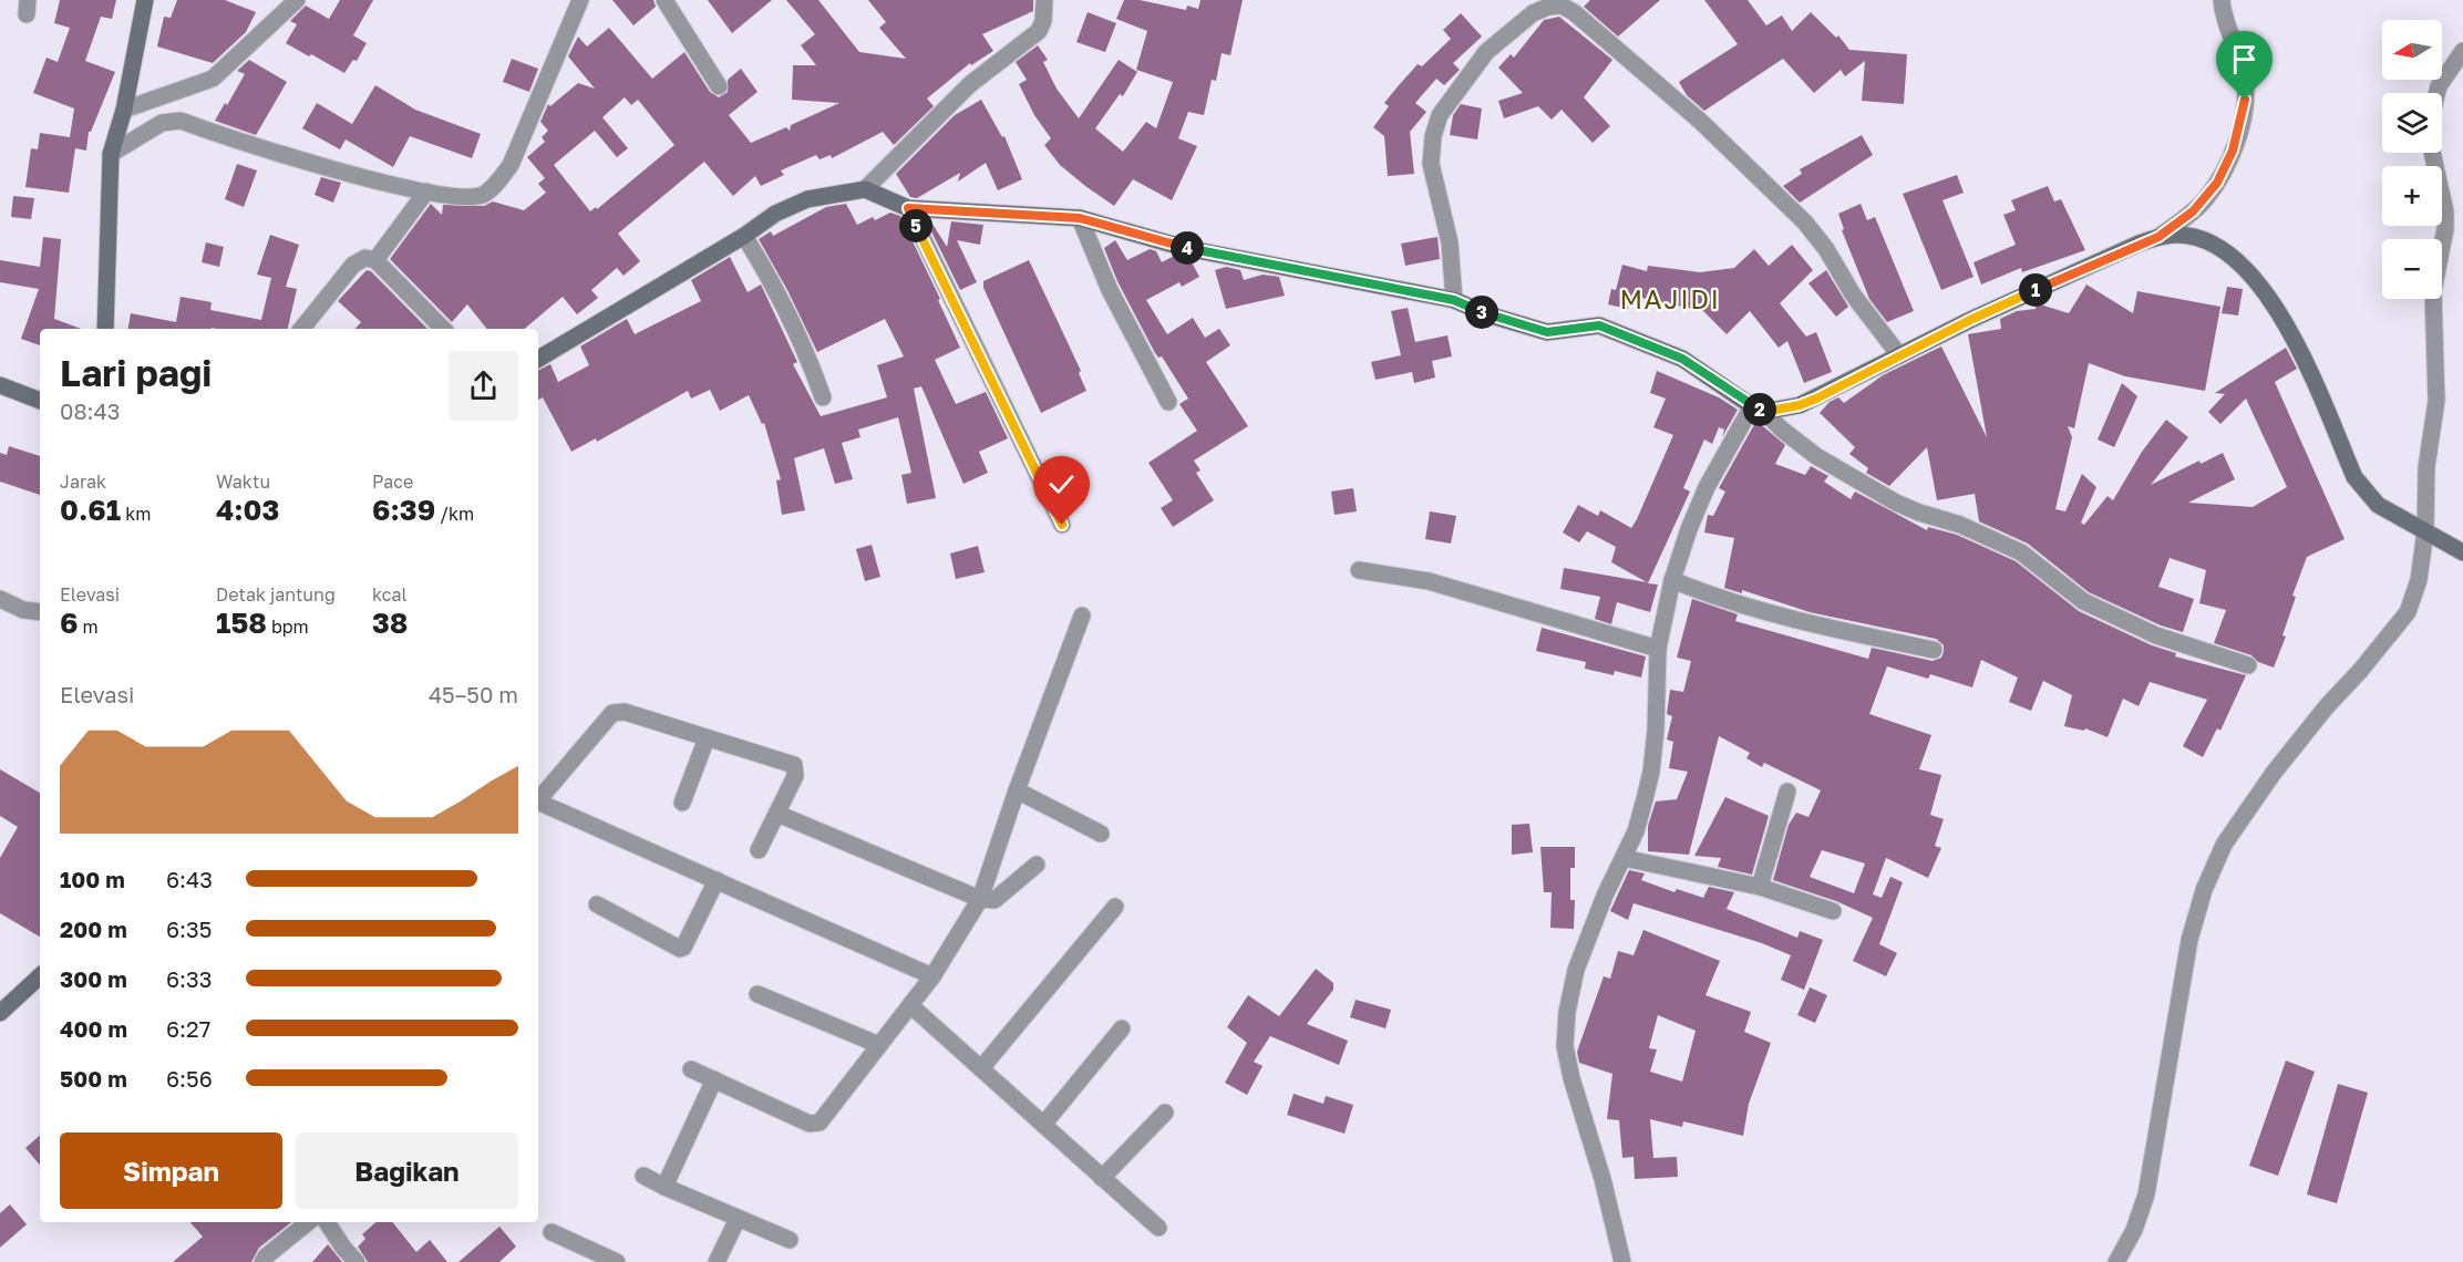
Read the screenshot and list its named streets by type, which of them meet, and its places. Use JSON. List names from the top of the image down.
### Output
{
  "districts": ["MAJIDI"],
  "north": "left",
  "page": {
    "map_buttons": ["+", "−"],
    "pins": [
      "5",
      "4",
      "1",
      "3",
      "2"
    ],
    "heading": ["Lari pagi", "08:43"],
    "stats": [
      ["Jarak", "0.61 km"],
      ["Waktu", "4:03"],
      ["Pace", "6:39 /km"],
      ["Elevasi", "6 m"],
      ["Detak jantung", "158 bpm"],
      ["kcal", "38"]
    ],
    "chart": ["Elevasi", "45–50 m"],
    "list": [
      {
        "name": "100 m",
        "note": "6:43"
      },
      {
        "name": "200 m",
        "note": "6:35"
      },
      {
        "name": "300 m",
        "note": "6:33"
      },
      {
        "name": "400 m",
        "note": "6:27"
      },
      {
        "name": "500 m",
        "note": "6:56"
      }
    ],
    "buttons": ["Simpan", "Bagikan"]
  }
}
